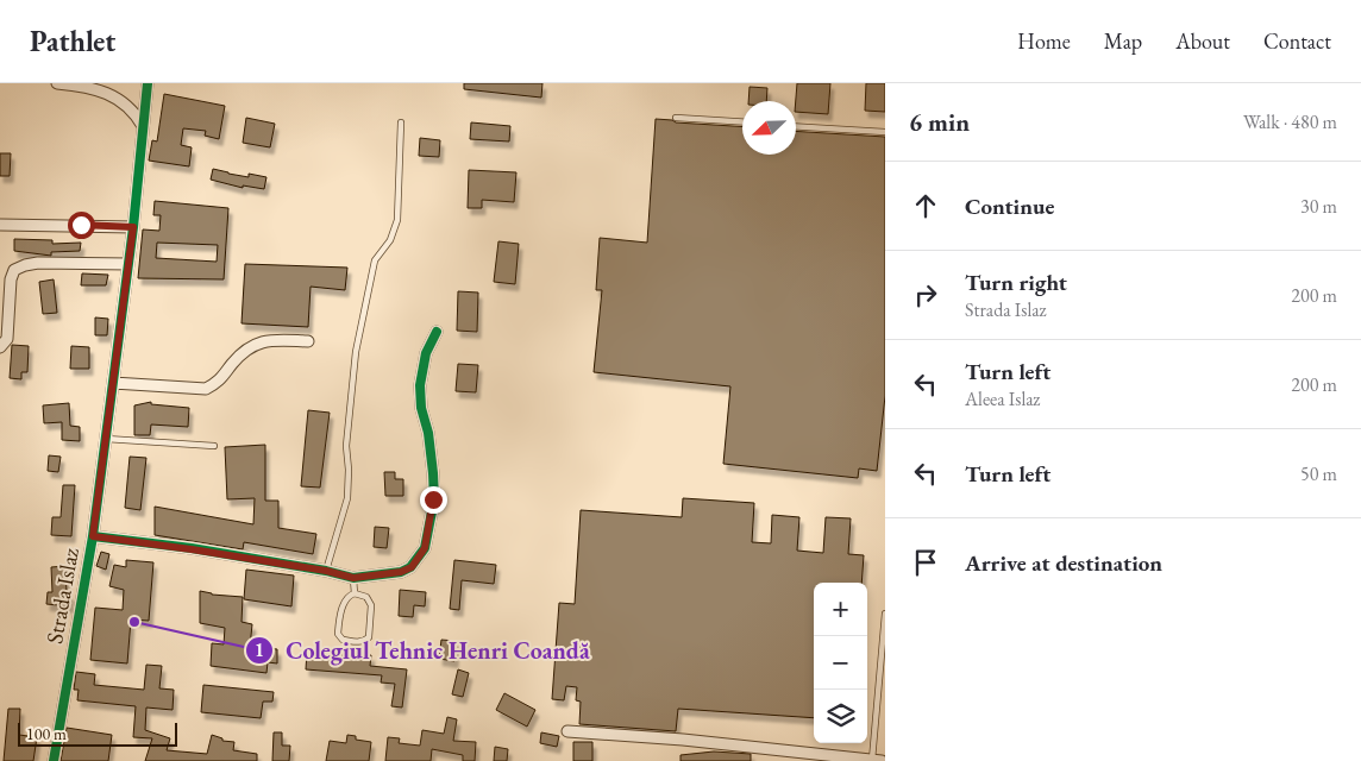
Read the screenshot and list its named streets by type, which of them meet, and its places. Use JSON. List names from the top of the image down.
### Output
{
  "streets": {
    "street": ["Strada Islaz"]
  },
  "places": ["Colegiul Tehnic Henri Coandă"],
  "scale_bar": "100 m",
  "north": "bottom left",
  "page": {
    "header": "Pathlet",
    "nav": [
      "Home",
      "Map",
      "About",
      "Contact"
    ],
    "heading": ["6 min", "Walk · 480 m"],
    "list": [
      ["Continue", "30 m"],
      ["Turn right", "Strada Islaz", "200 m"],
      ["Turn left", "Aleea Islaz", "200 m"],
      ["Turn left", "50 m"],
      "Arrive at destination"
    ],
    "map_buttons": ["+", "−"],
    "scale": "100 m"
  }
}
